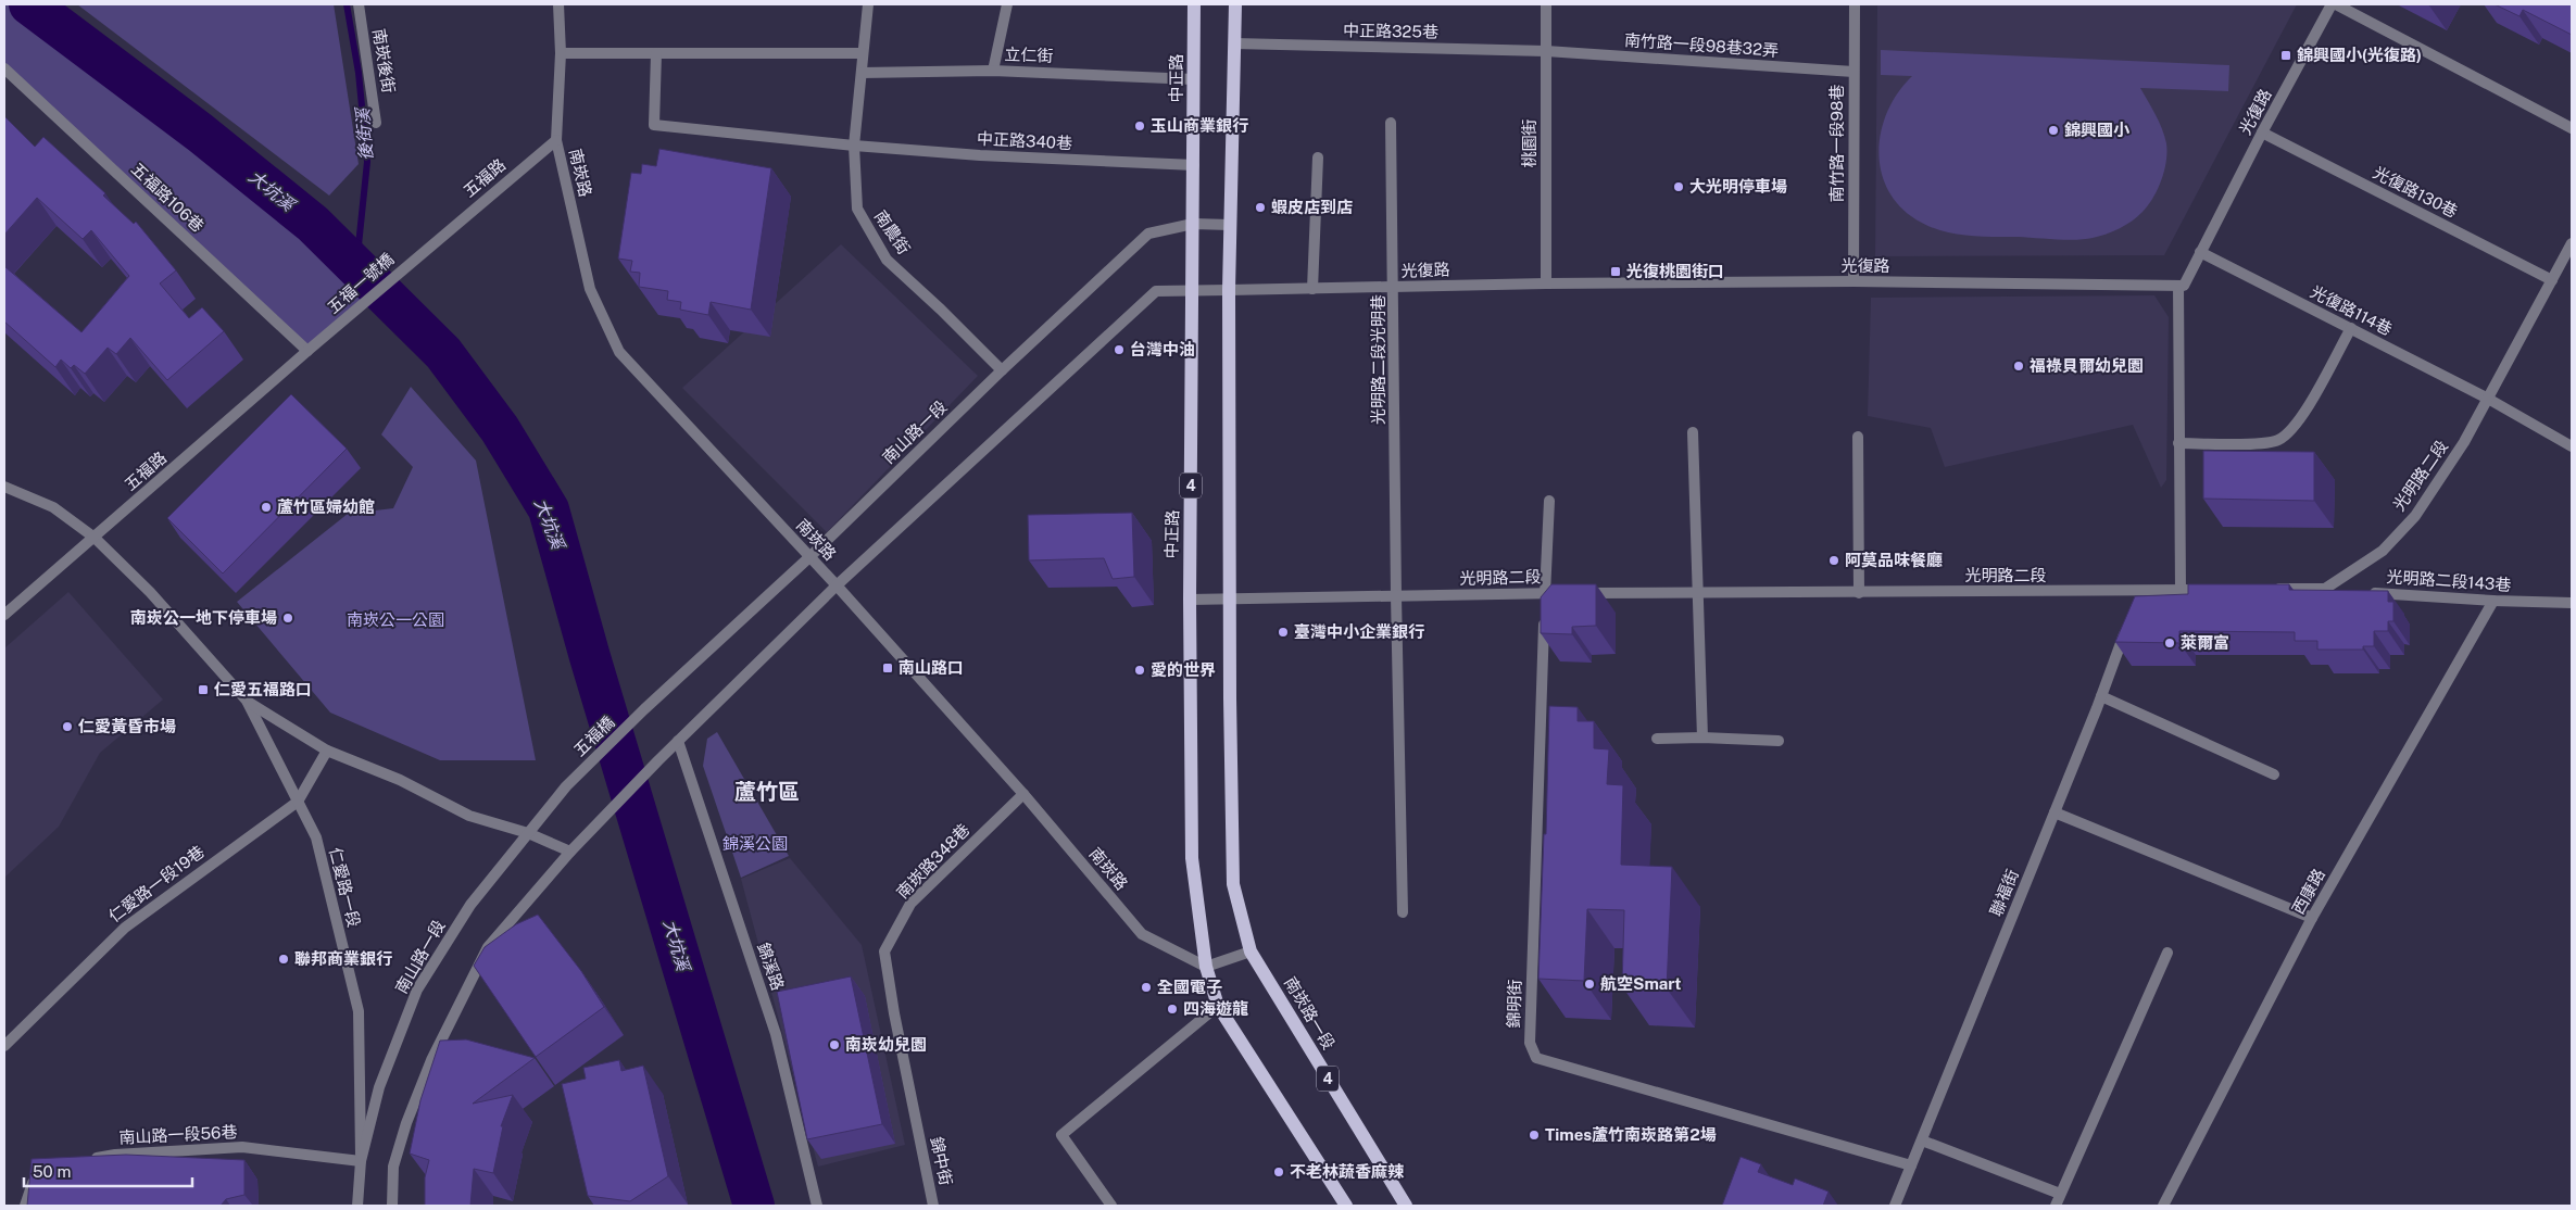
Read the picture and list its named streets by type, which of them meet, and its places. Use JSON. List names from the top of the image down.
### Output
{
  "streets": {
    "main road": ["中正路", "4", "南崁路一段"],
    "street": [
      "中正路325巷",
      "南竹路一段98巷32弄",
      "立仁街",
      "南崁後街",
      "光復路",
      "中正路340巷",
      "桃園街",
      "南竹路一段98巷",
      "南崁路",
      "五福路",
      "光復路130巷",
      "五福路106巷",
      "南農街",
      "五福一號橋",
      "光復路114巷",
      "光明路二段光明巷",
      "南山路一段",
      "光明路二段",
      "光明路二段143巷",
      "五福橋",
      "南崁路348巷",
      "仁愛路一段19巷",
      "仁愛路一段",
      "西康路",
      "聯福街",
      "錦溪路",
      "錦明街",
      "南山路一段56巷",
      "錦中街"
    ]
  },
  "crossings": [
    ["中正路325巷", "南竹路一段98巷32弄"],
    ["中正路325巷", "桃園街"],
    ["中正路325巷", "4"],
    ["南竹路一段98巷32弄", "桃園街"],
    ["南竹路一段98巷32弄", "南竹路一段98巷"],
    ["立仁街", "中正路"],
    ["立仁街", "南農街"],
    ["中正路", "中正路340巷"],
    ["中正路", "南崁路"],
    ["中正路", "南山路一段"],
    ["中正路", "光明路二段"],
    ["中正路", "4"],
    ["光復路", "桃園街"],
    ["光復路", "南竹路一段98巷"],
    ["光復路", "光復路130巷"],
    ["光復路", "光復路114巷"],
    ["光復路", "光明路二段光明巷"],
    ["光復路", "4"],
    ["中正路340巷", "南農街"],
    ["南崁路", "五福路"],
    ["南崁路", "南山路一段"],
    ["南崁路", "4"],
    ["南崁路", "南崁路348巷"],
    ["五福路", "五福路106巷"],
    ["五福路", "五福一號橋"],
    ["五福路", "仁愛路一段"],
    ["光復路130巷", "光明路二段"],
    ["五福路106巷", "五福一號橋"],
    ["南農街", "南山路一段"],
    ["光復路114巷", "光明路二段"],
    ["光明路二段光明巷", "光明路二段"],
    ["南山路一段", "4"],
    ["南山路一段", "五福橋"],
    ["南山路一段", "仁愛路一段"],
    ["南山路一段", "南山路一段56巷"],
    ["光明路二段", "4"],
    ["光明路二段", "錦明街"],
    ["4", "南崁路一段"],
    ["光明路二段143巷", "西康路"],
    ["南崁路348巷", "錦中街"],
    ["仁愛路一段19巷", "仁愛路一段"],
    ["仁愛路一段", "南山路一段56巷"],
    ["聯福街", "錦明街"]
  ],
  "districts": ["蘆竹區"],
  "water": ["後街溪", "大坑溪"],
  "parks": ["南崁公一公園", "錦溪公園"],
  "places": {
    "transit": [
      "錦興國小(光復路)",
      "光復桃園街口",
      "南山路口",
      "仁愛五福路口"
    ],
    "other": [
      "玉山商業銀行",
      "錦興國小",
      "大光明停車場",
      "蝦皮店到店",
      "台灣中油",
      "福祿貝爾幼兒園",
      "蘆竹區婦幼館",
      "阿莫品味餐廳",
      "南崁公一地下停車場",
      "臺灣中小企業銀行",
      "萊爾富",
      "愛的世界",
      "仁愛黃昏市場",
      "聯邦商業銀行",
      "航空Smart",
      "全國電子",
      "四海遊龍",
      "南崁幼兒園",
      "Times蘆竹南崁路第2場",
      "不老林蔬香麻辣"
    ]
  },
  "scale_bar": "50 m"
}
